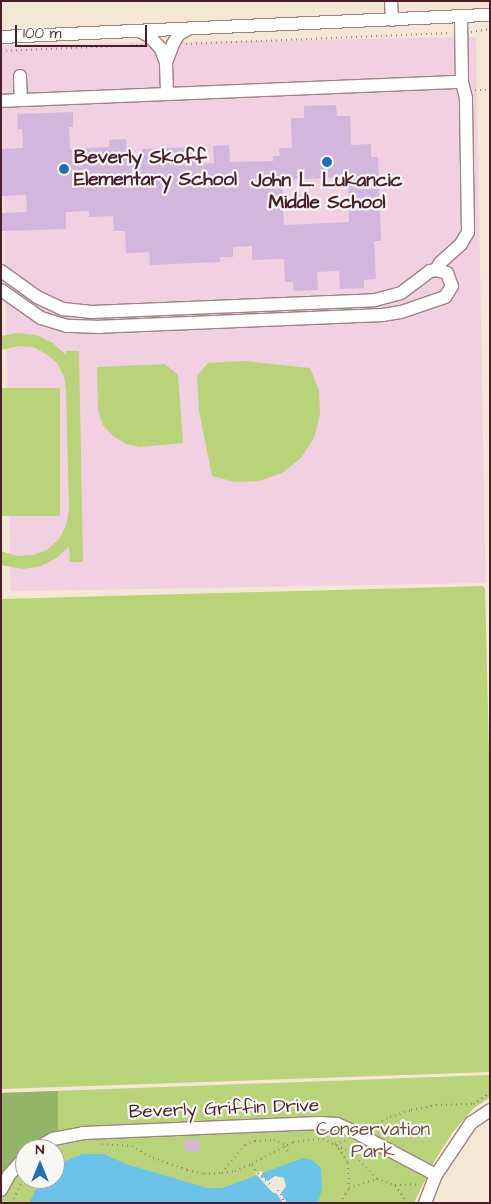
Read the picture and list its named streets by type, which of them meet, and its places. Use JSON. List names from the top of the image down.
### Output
{
  "streets": {
    "street": ["Beverly Griffin Drive"]
  },
  "parks": ["Conservation Park"],
  "places": ["John L. Lukancic Middle School", "Beverly Skoff Elementary School"],
  "scale_bar": "100 m",
  "north": "top"
}
